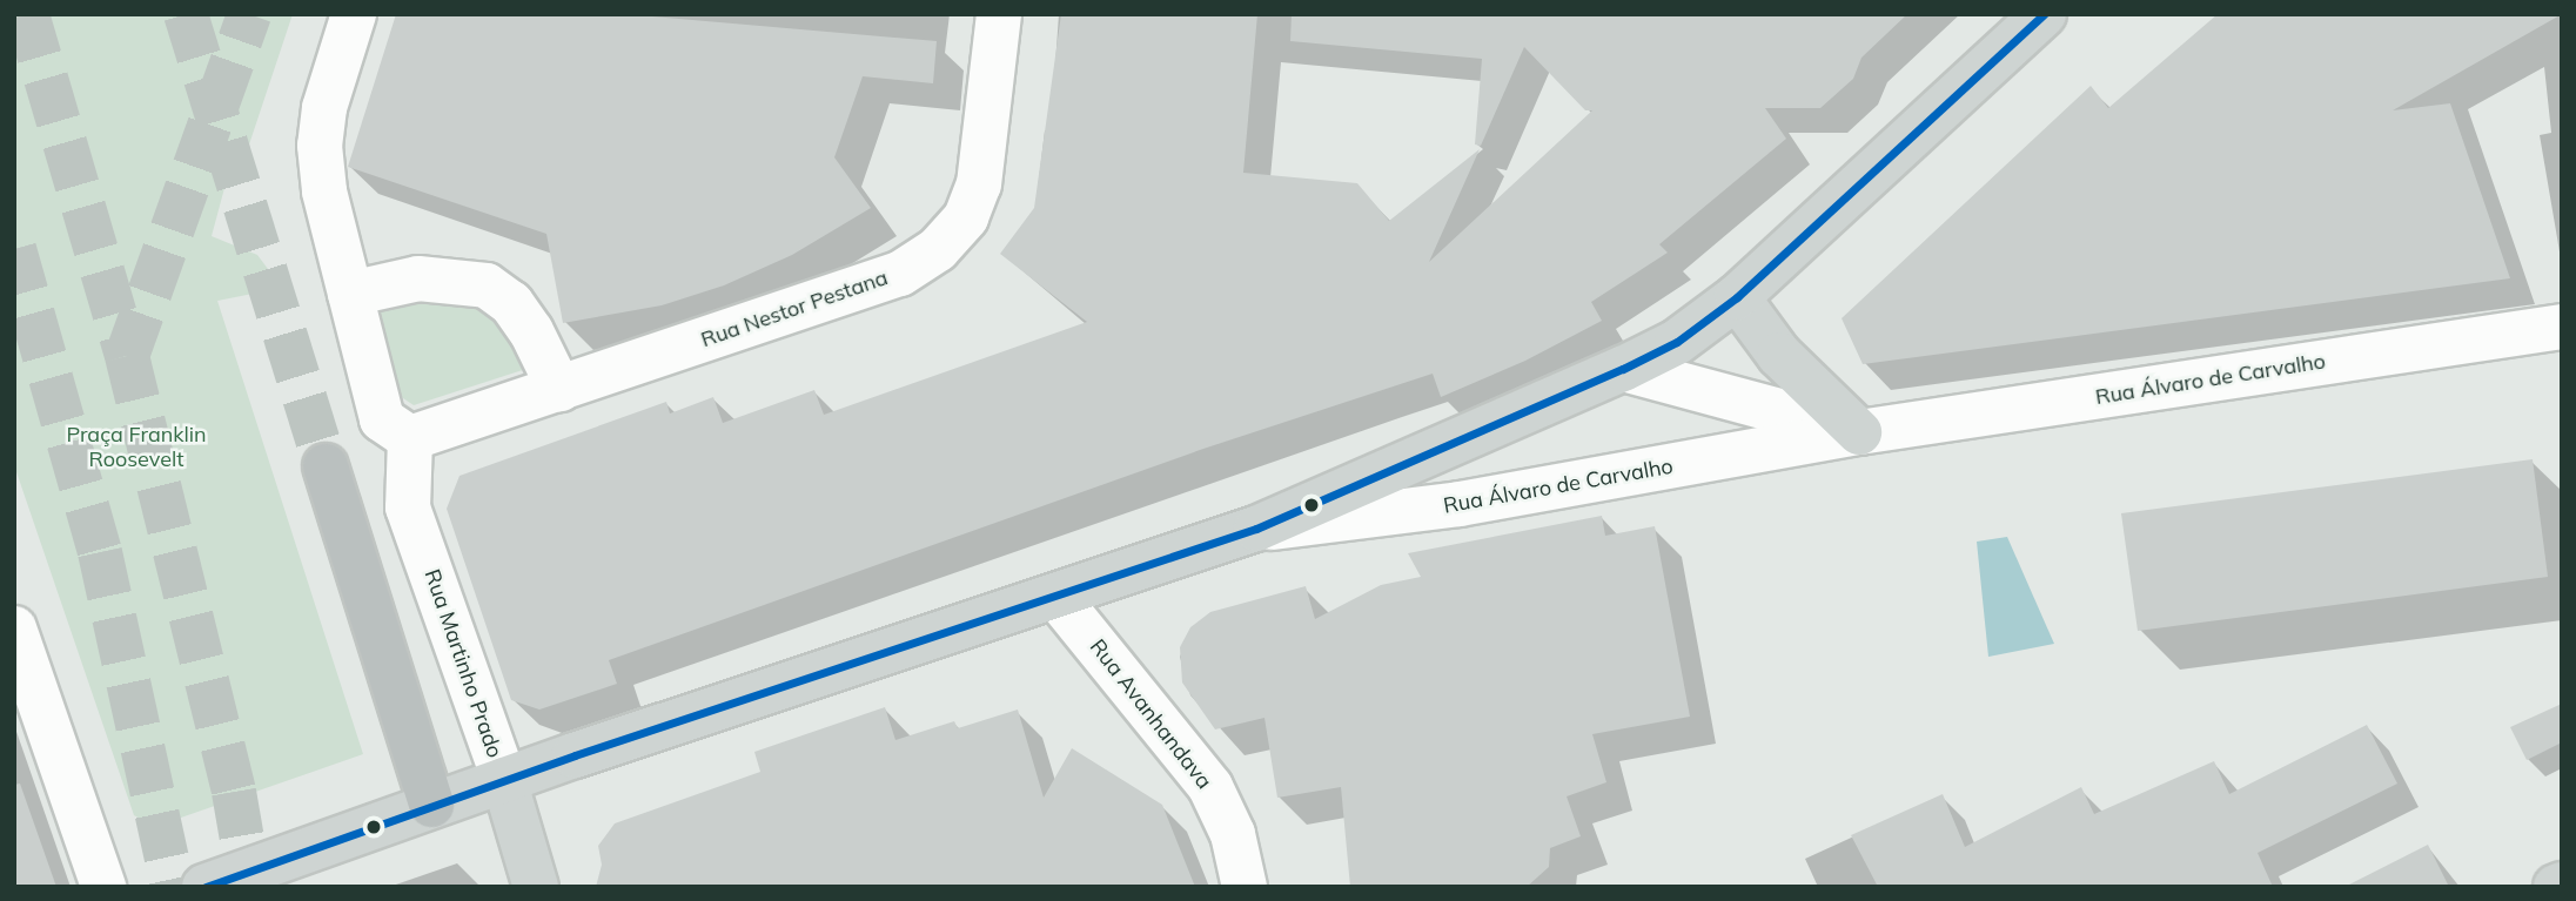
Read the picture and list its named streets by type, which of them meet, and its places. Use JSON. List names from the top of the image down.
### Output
{
  "streets": {
    "main road": ["Rua Martinho Prado"],
    "street": ["Rua Nestor Pestana", "Rua Álvaro de Carvalho", "Rua Avanhandava"]
  },
  "crossings": [
    ["Rua Nestor Pestana", "Rua Martinho Prado"]
  ],
  "parks": ["Praça Franklin Roosevelt"]
}
